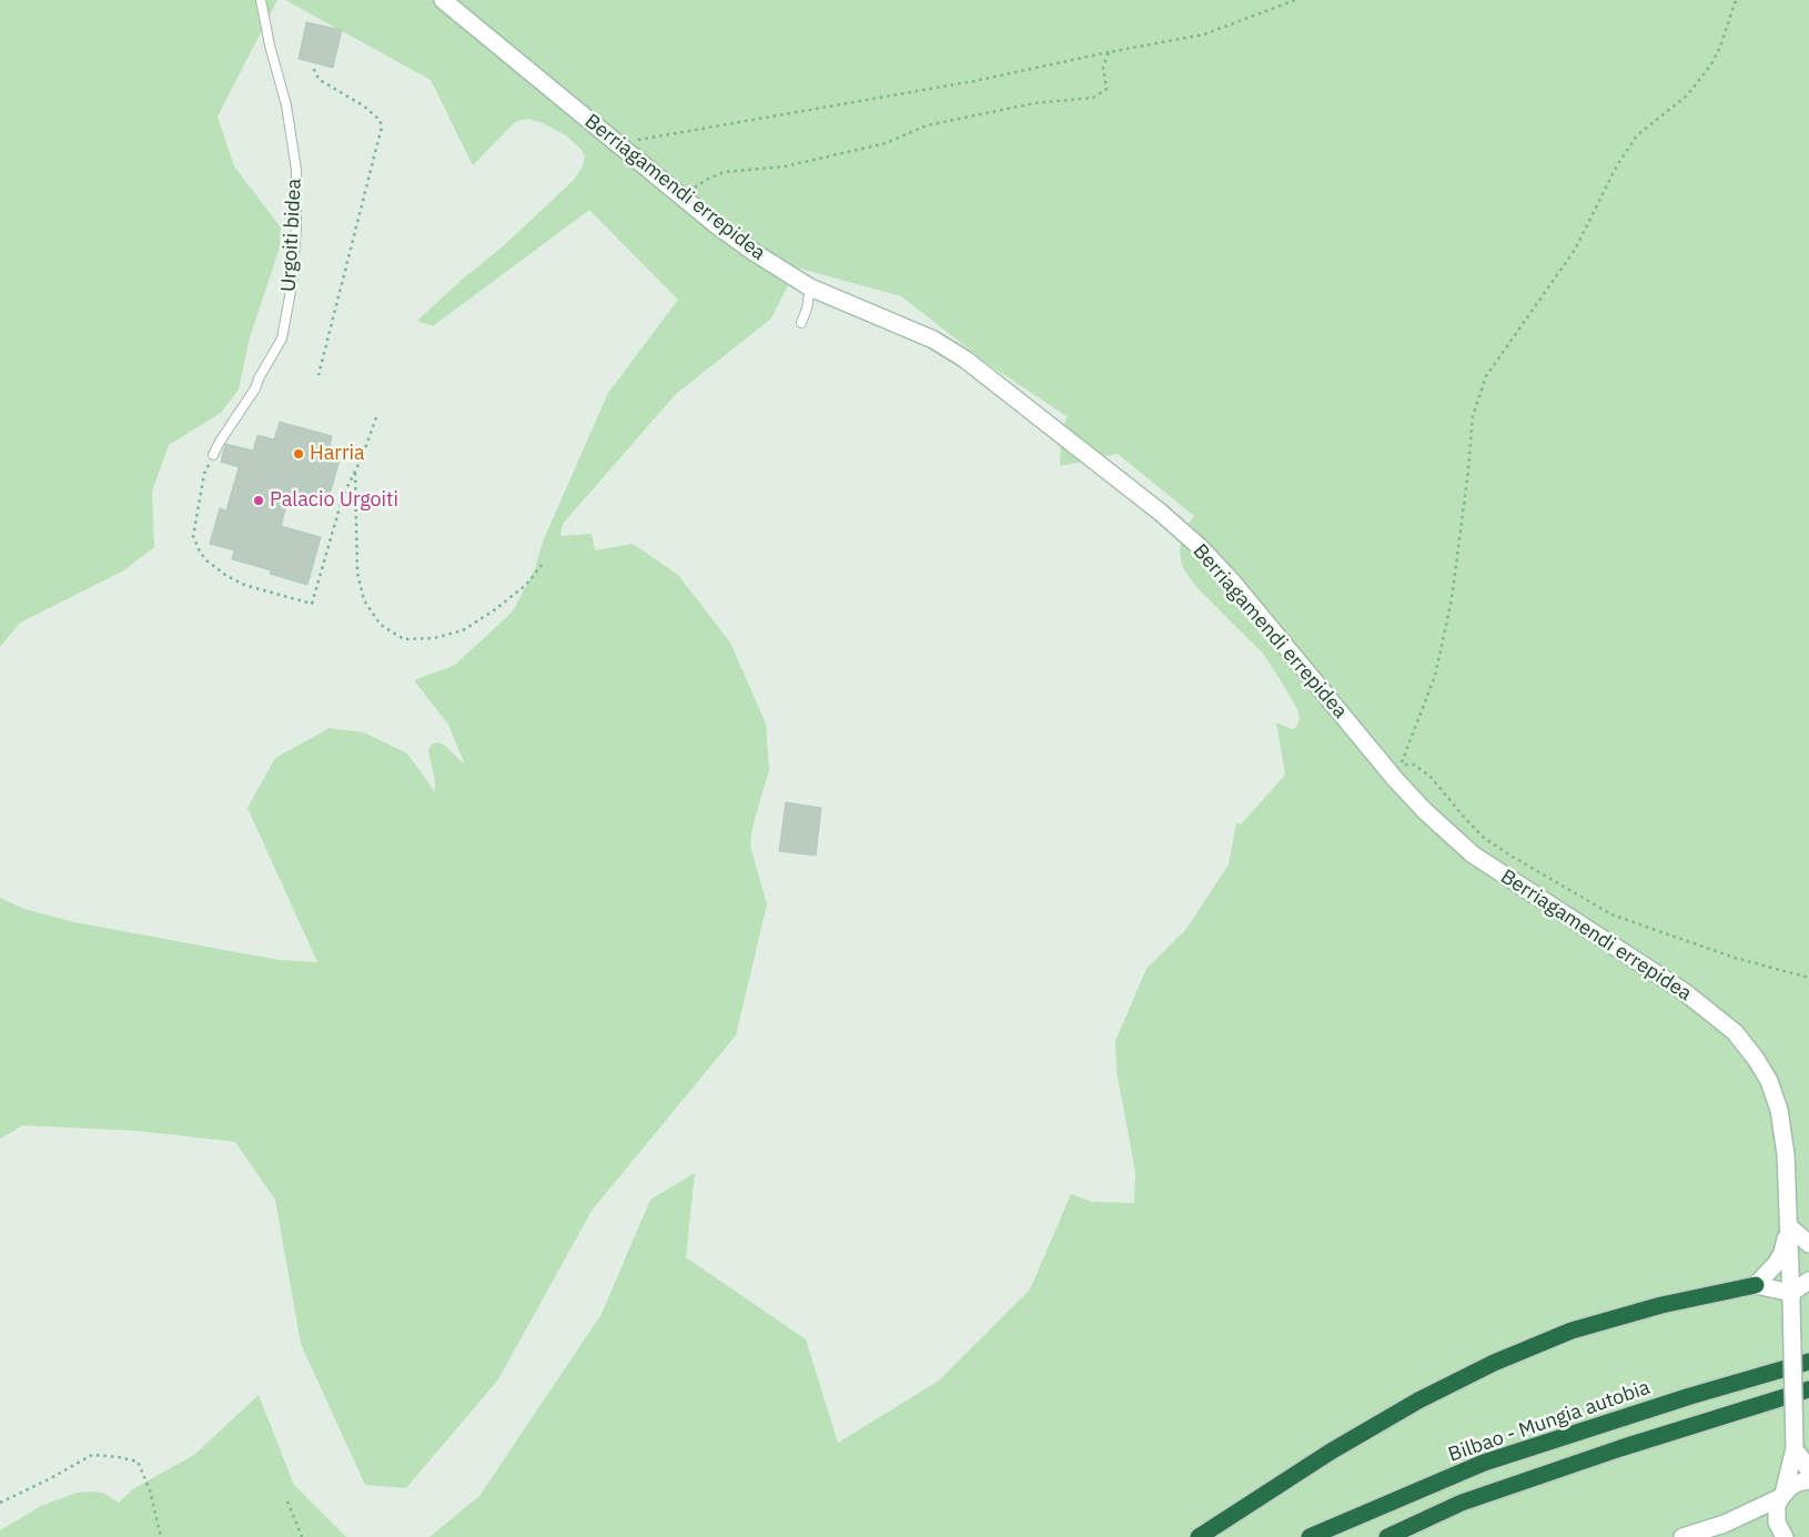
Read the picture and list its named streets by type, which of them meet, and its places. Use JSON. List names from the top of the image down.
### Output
{
  "streets": {
    "highway": ["Bilbao - Mungia autobia"],
    "street": ["Berriagamendi errepidea"],
    "lane": ["Urgoiti bidea"]
  },
  "places": ["Harria", "Palacio Urgoiti"]
}
